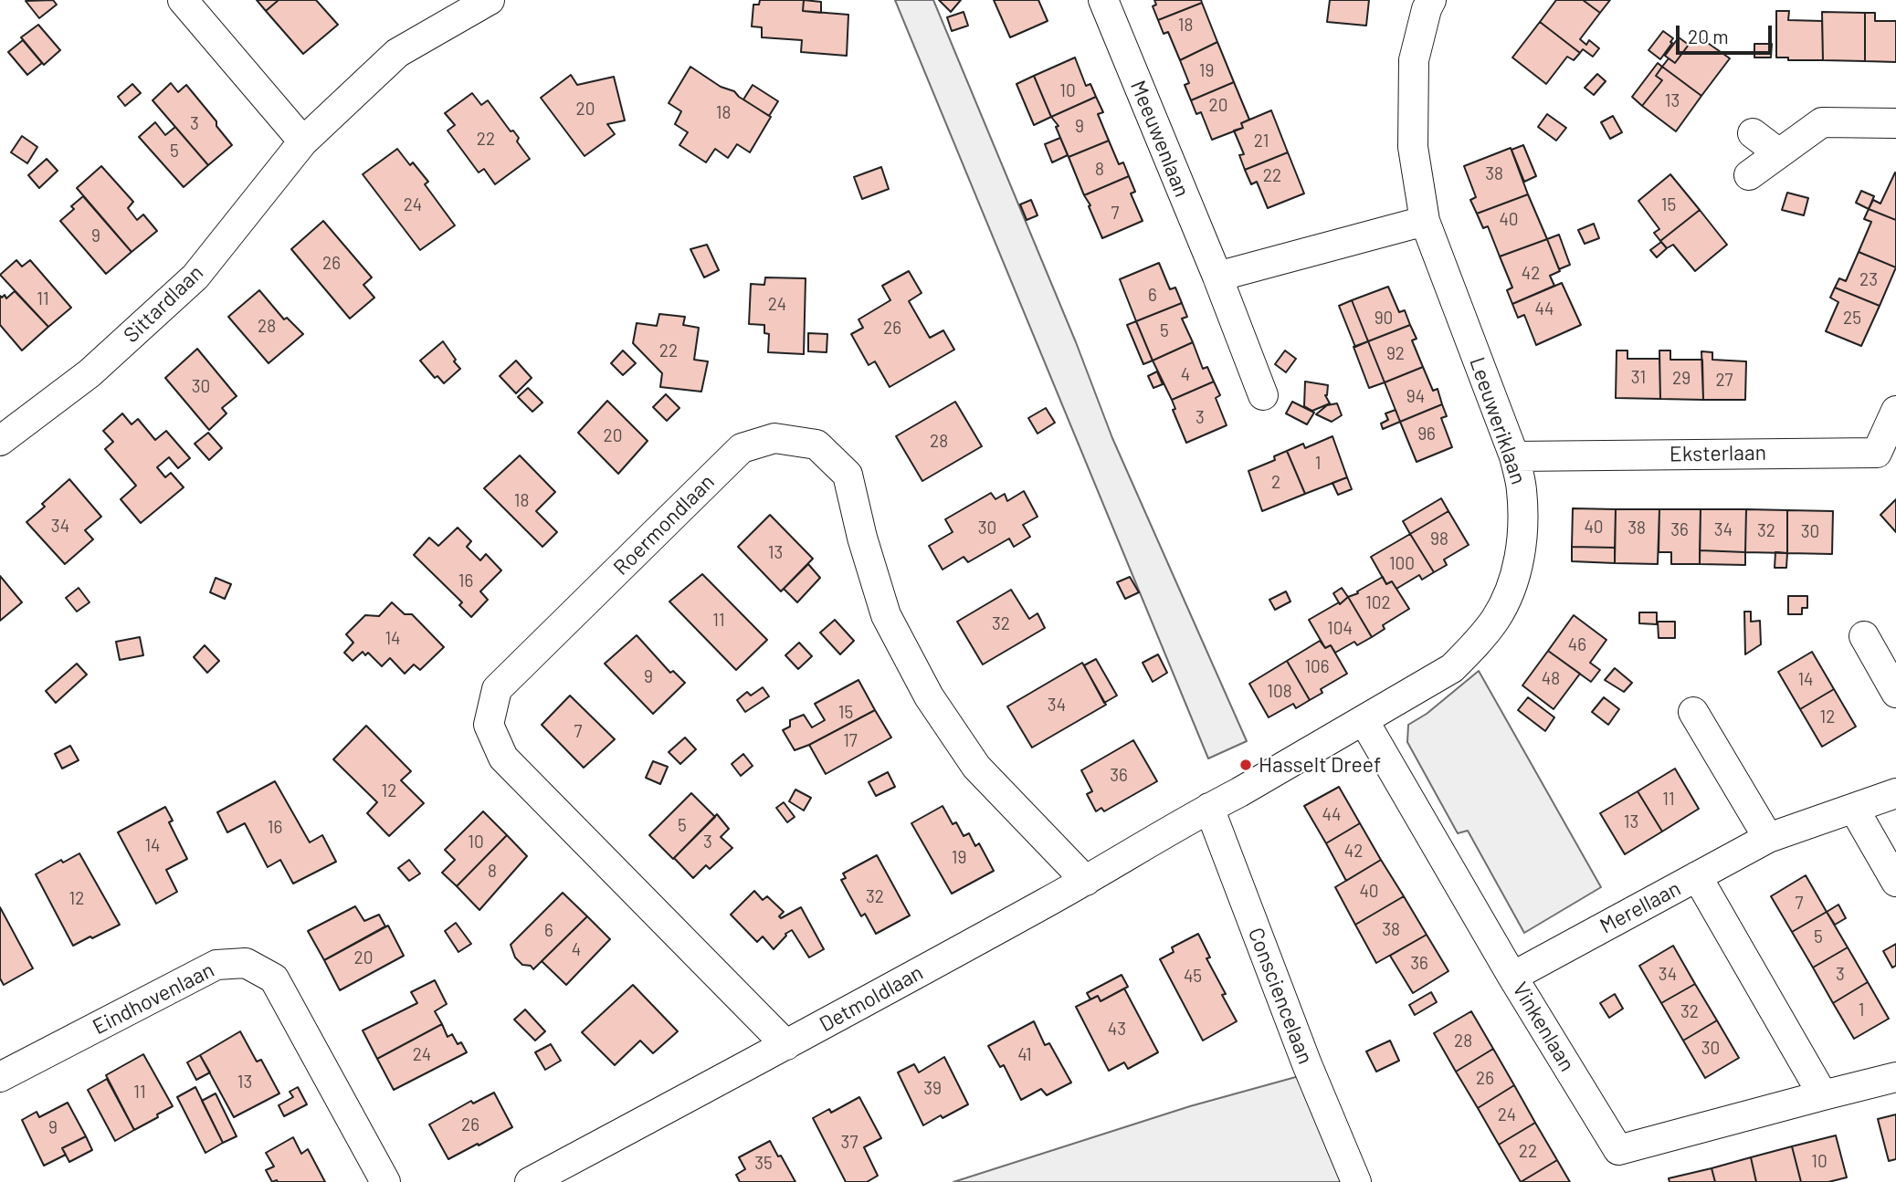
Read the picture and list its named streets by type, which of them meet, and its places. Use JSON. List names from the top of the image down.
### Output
{
  "streets": {
    "street": [
      "Meeuwenlaan",
      "Sittardlaan",
      "Leeuweriklaan",
      "Eksterlaan",
      "Roermondlaan",
      "Merellaan",
      "Consciencelaan",
      "Eindhovenlaan",
      "Detmoldlaan",
      "Vinkenlaan"
    ]
  },
  "crossings": [
    ["Leeuweriklaan", "Eksterlaan"],
    ["Leeuweriklaan", "Consciencelaan"],
    ["Leeuweriklaan", "Detmoldlaan"],
    ["Leeuweriklaan", "Vinkenlaan"],
    ["Roermondlaan", "Detmoldlaan"],
    ["Merellaan", "Vinkenlaan"],
    ["Consciencelaan", "Detmoldlaan"]
  ],
  "places": ["Hasselt Dreef"],
  "house_numbers": [
    "18",
    "19",
    "10",
    "13",
    "20",
    "20",
    "18",
    "3",
    "9",
    "22",
    "21",
    "5",
    "8",
    "38",
    "22",
    "24",
    "15",
    "7",
    "40",
    "9",
    "26",
    "42",
    "23",
    "6",
    "11",
    "24",
    "44",
    "90",
    "25",
    "28",
    "26",
    "5",
    "22",
    "92",
    "4",
    "31",
    "29",
    "27",
    "30",
    "94",
    "3",
    "96",
    "20",
    "28",
    "1",
    "2",
    "18",
    "34",
    "40",
    "30",
    "38",
    "36",
    "34",
    "32",
    "30",
    "98",
    "13",
    "100",
    "16",
    "102",
    "11",
    "32",
    "104",
    "14",
    "46",
    "106",
    "9",
    "48",
    "14",
    "108",
    "34",
    "15",
    "12",
    "7",
    "17",
    "36",
    "12",
    "11",
    "44",
    "13",
    "5",
    "16",
    "10",
    "3",
    "14",
    "42",
    "19",
    "8",
    "40",
    "32",
    "12",
    "7",
    "38",
    "6",
    "5",
    "4",
    "20",
    "36",
    "34",
    "3",
    "45",
    "1",
    "32",
    "43",
    "28",
    "30",
    "24",
    "41",
    "26",
    "13",
    "39",
    "11",
    "24",
    "26",
    "9",
    "37",
    "22",
    "10",
    "35"
  ],
  "scale_bar": "20 m"
}
